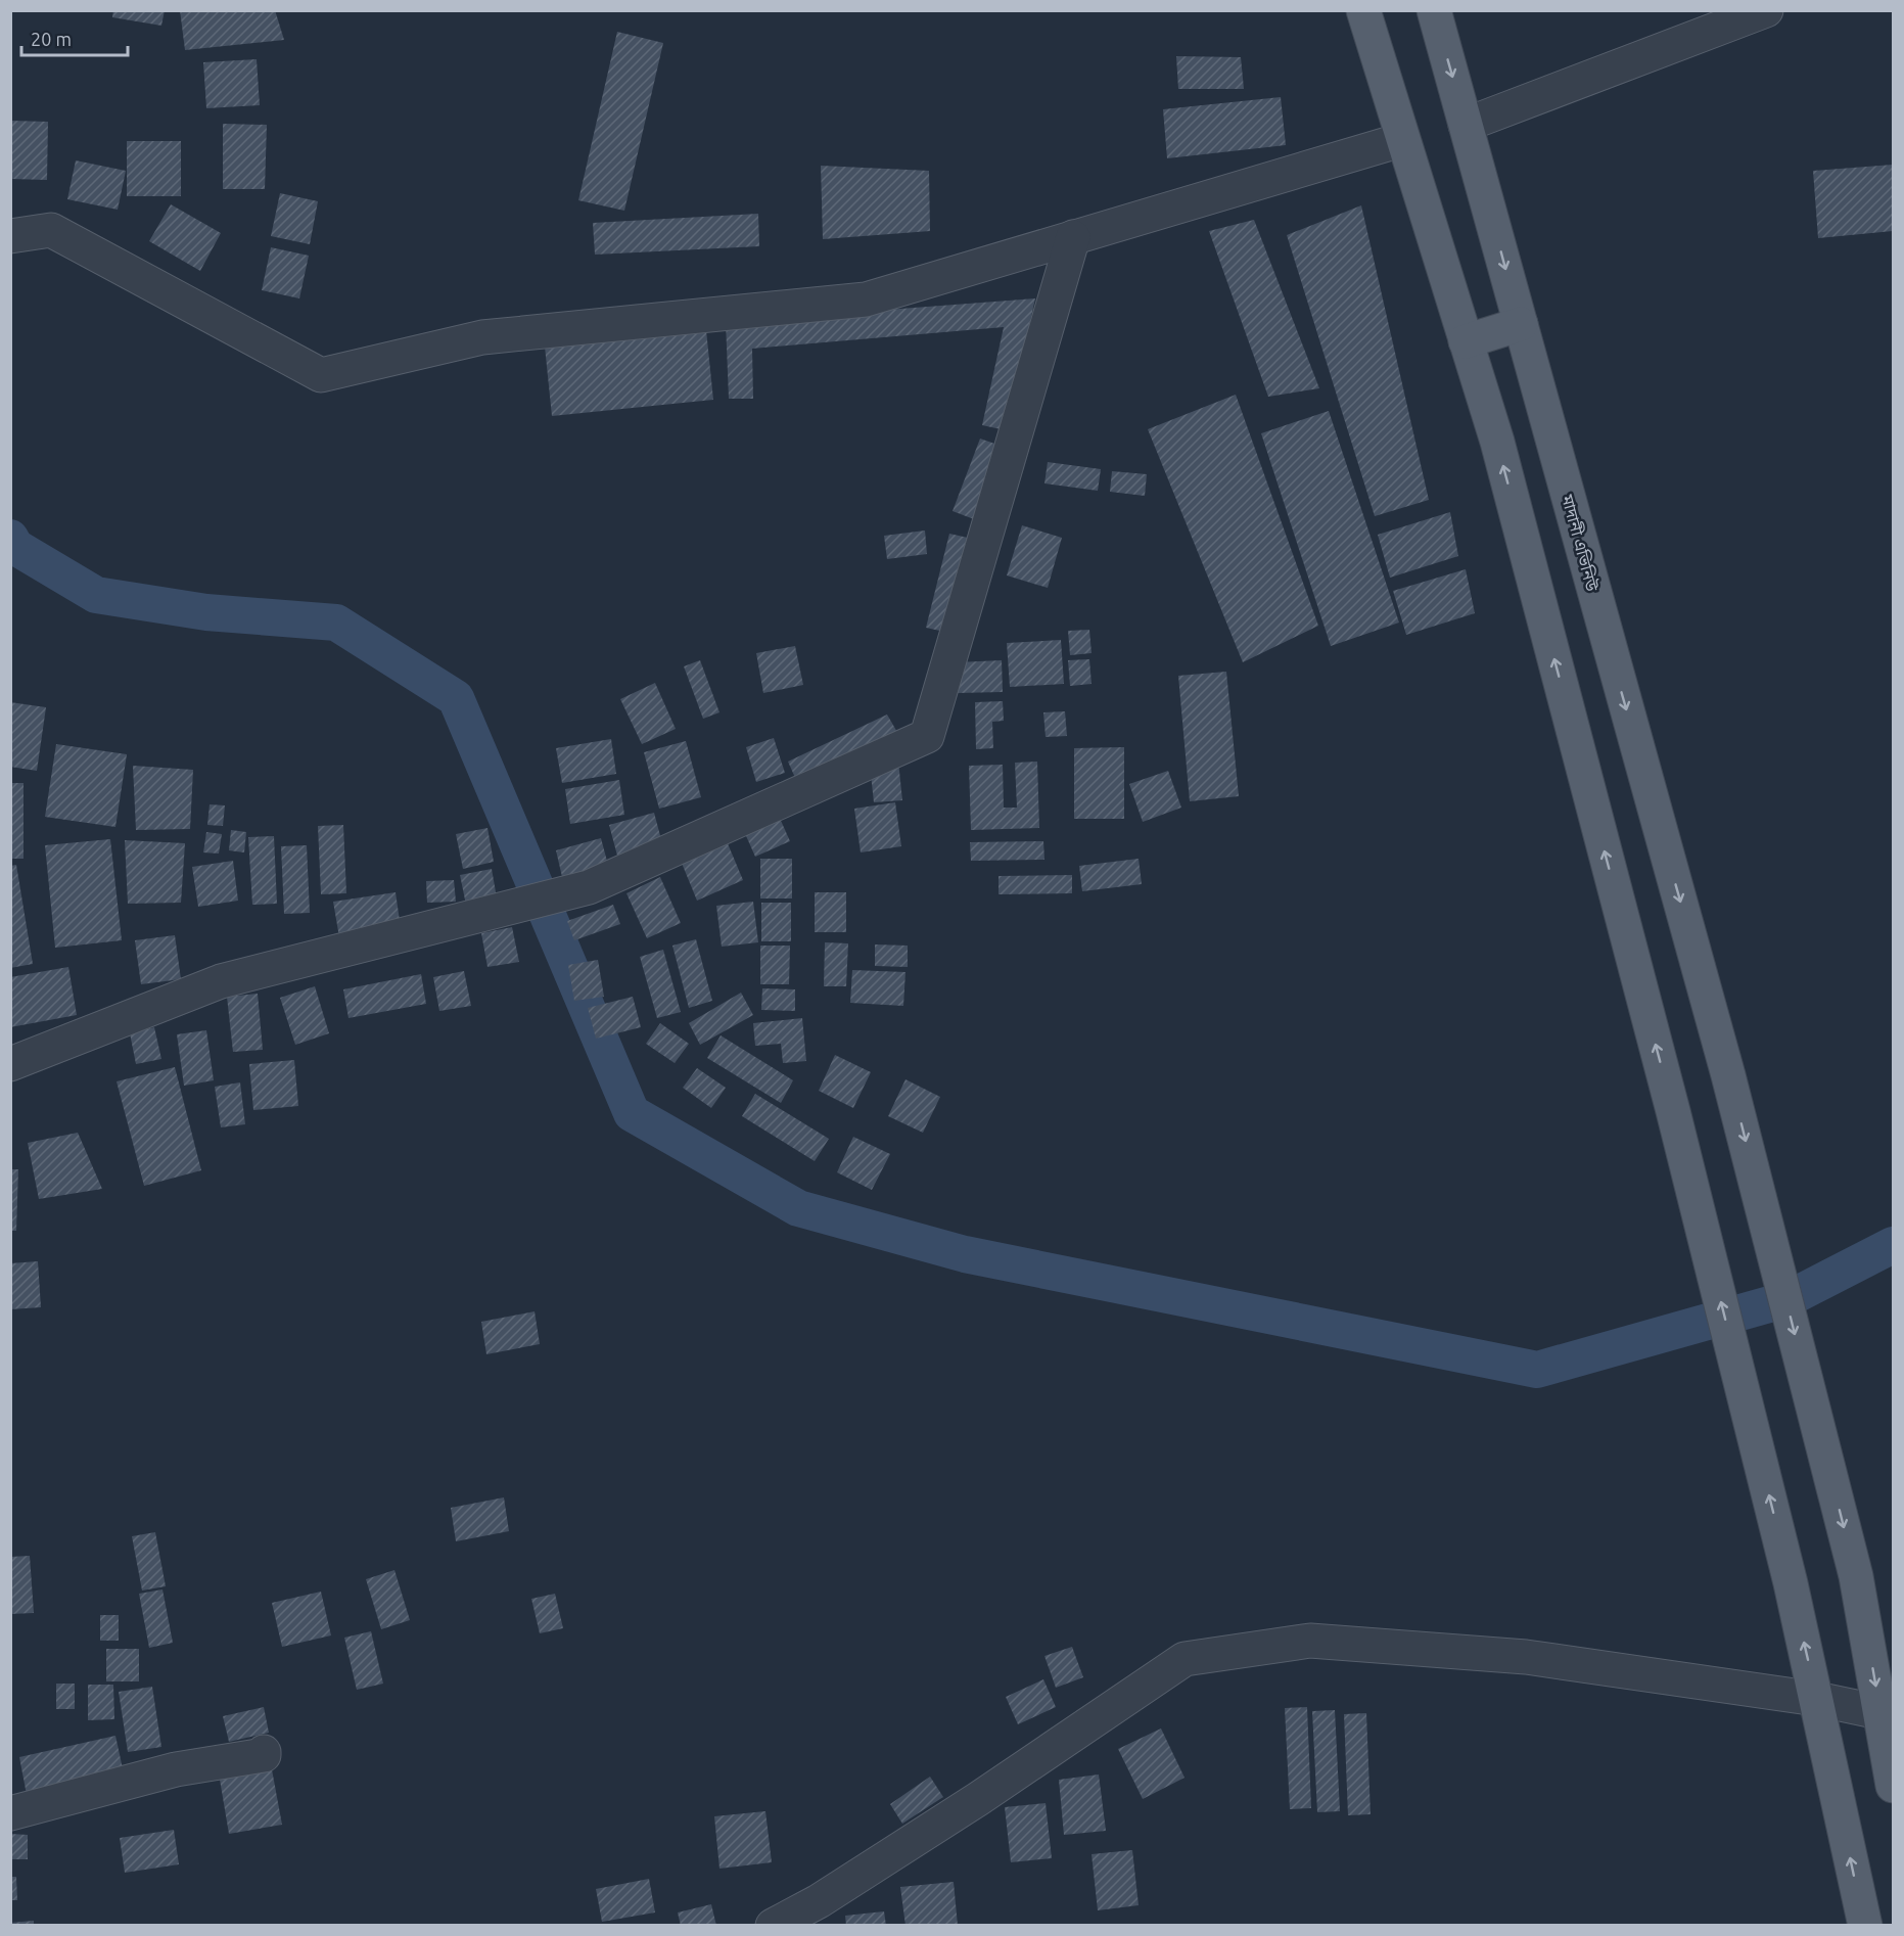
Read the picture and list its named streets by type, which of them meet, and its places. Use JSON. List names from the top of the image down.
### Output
{
  "streets": {
    "main road": ["মাদানী এভিনিউ"]
  },
  "scale_bar": "20 m"
}
